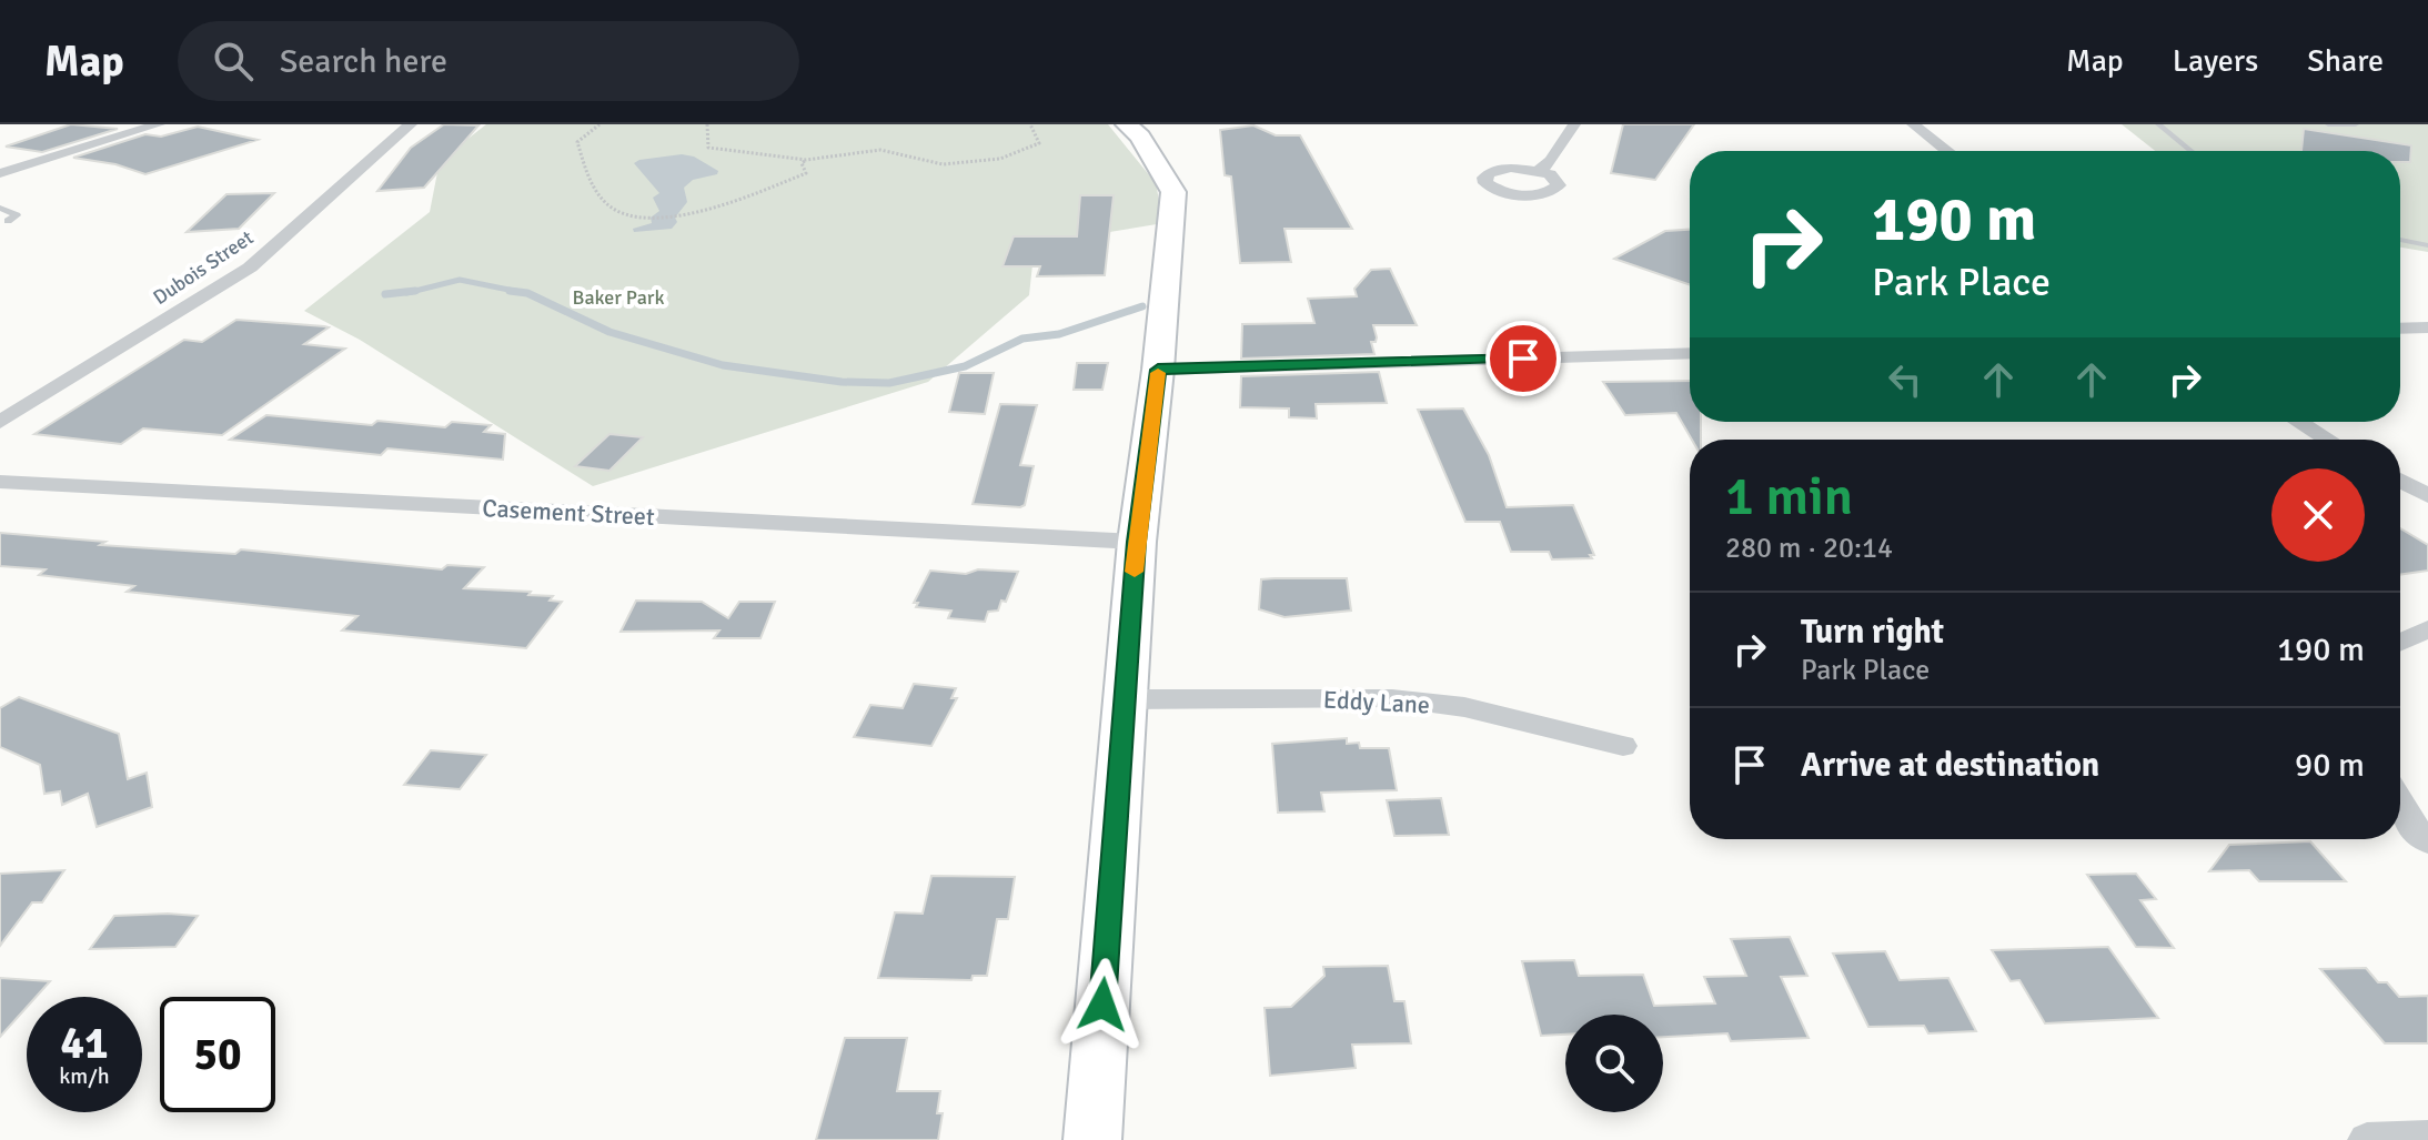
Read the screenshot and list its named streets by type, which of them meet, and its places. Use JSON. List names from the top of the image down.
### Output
{
  "streets": {
    "street": ["Dubois Street", "Casement Street", "Eddy Lane"]
  },
  "parks": ["Baker Park"],
  "page": {
    "header": "Map",
    "search": "Search here",
    "nav": ["Map", "Layers", "Share"],
    "turn": ["190 m", "Park Place"],
    "heading": ["1 min", "280 m · 20:14"],
    "list": [
      {
        "name": "Turn right",
        "note": "Park Place",
        "value": "190 m"
      },
      {
        "name": "Arrive at destination",
        "value": "90 m"
      }
    ],
    "speed": "41 km/h",
    "limit": "50"
  }
}
